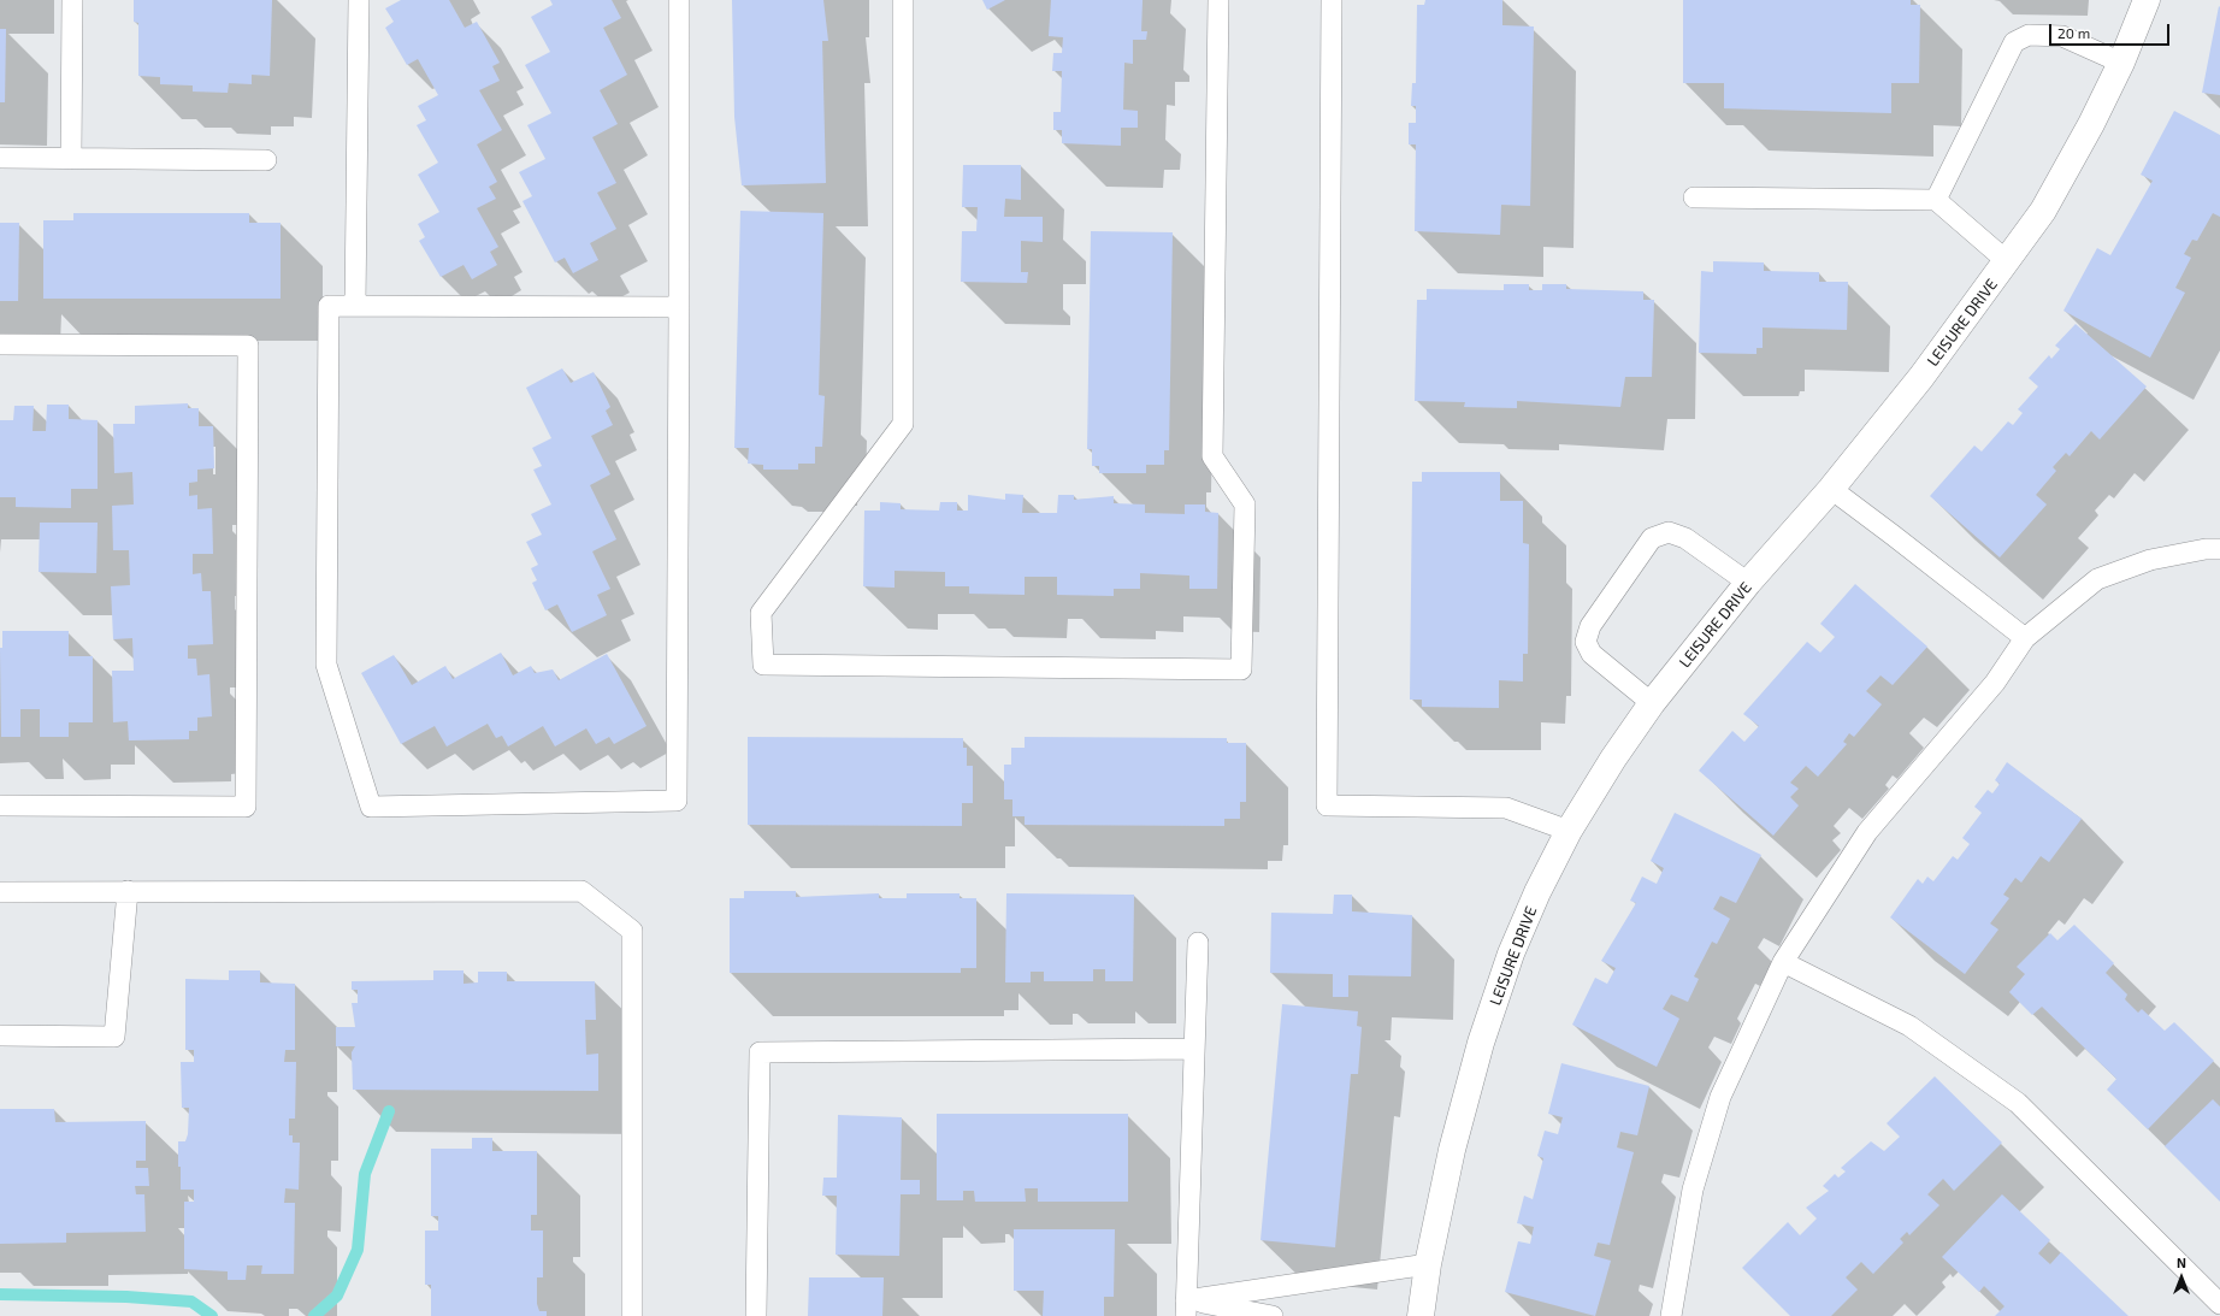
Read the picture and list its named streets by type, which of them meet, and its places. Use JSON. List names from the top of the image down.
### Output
{
  "streets": {
    "street": ["LEISURE DRIVE"]
  },
  "scale_bar": "20 m",
  "north": "top"
}
